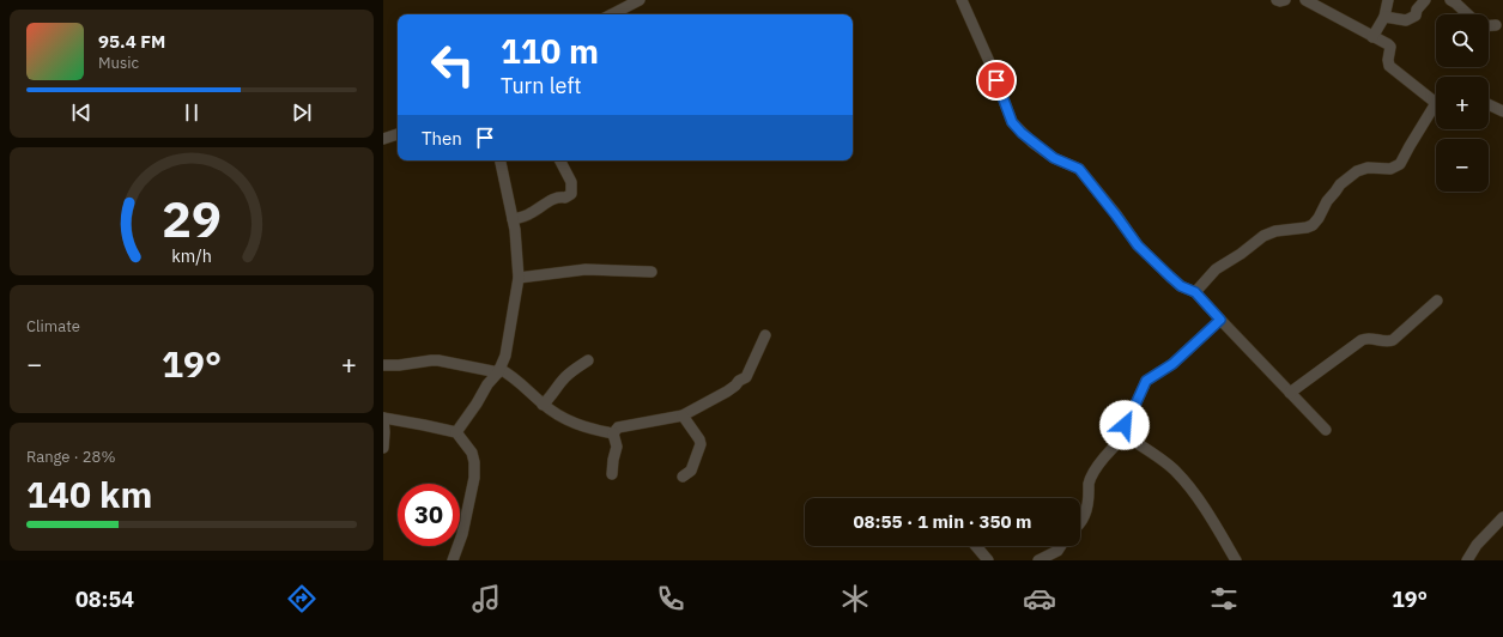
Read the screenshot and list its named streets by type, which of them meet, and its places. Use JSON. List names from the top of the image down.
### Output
{
  "page": {
    "map_buttons": ["+", "−"],
    "turn": ["110 m", "Turn left"],
    "song": ["95.4 FM", "Music"],
    "then": "Then",
    "tile": [
      "Climate",
      ["Range · 28%", "140 km"]
    ],
    "heat": ["−", "19°", "+"],
    "limit": "30",
    "trip": "08:55 · 1 min · 350 m",
    "tabs": ["08:54", "19°"],
    "gauge": ["29", "km/h"]
  }
}
